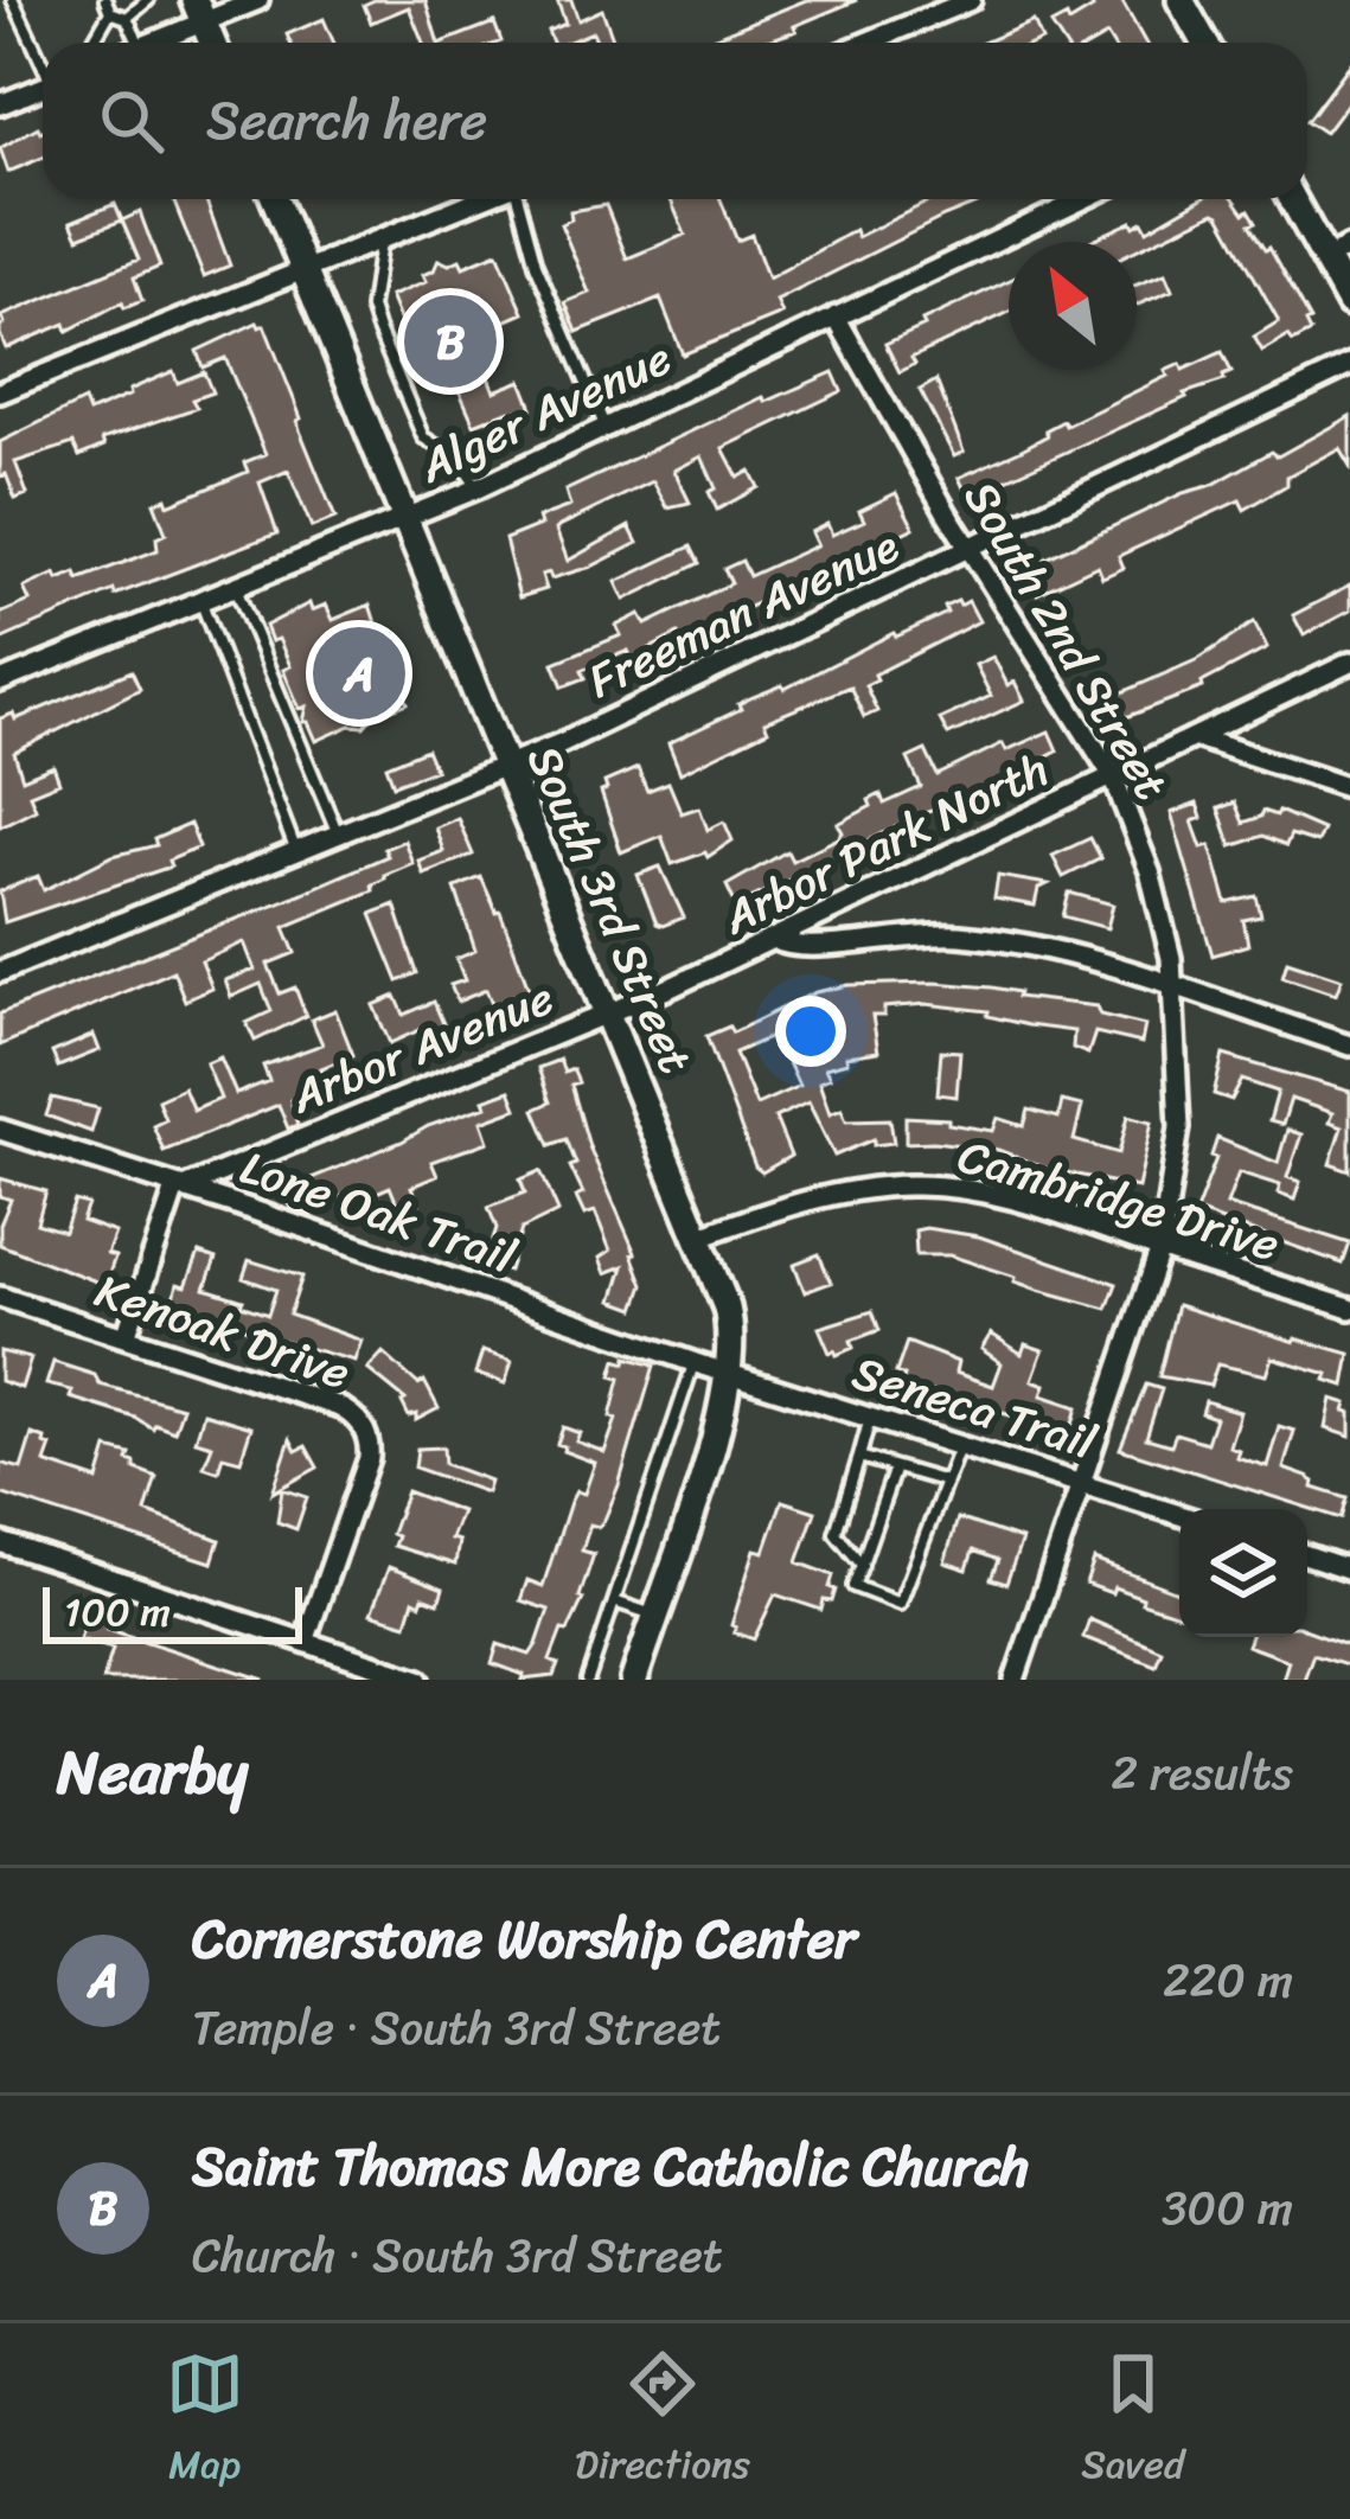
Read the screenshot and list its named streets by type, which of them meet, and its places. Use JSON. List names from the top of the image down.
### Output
{
  "streets": {
    "street": [
      "Alger Avenue",
      "Freeman Avenue",
      "South 2nd Street",
      "Arbor Park North",
      "South 3rd Street",
      "Arbor Avenue",
      "Cambridge Drive",
      "Lone Oak Trail",
      "Kenoak Drive",
      "Seneca Trail"
    ]
  },
  "crossings": [
    ["Alger Avenue", "South 2nd Street"],
    ["Alger Avenue", "South 3rd Street"],
    ["Freeman Avenue", "South 2nd Street"],
    ["Freeman Avenue", "South 3rd Street"],
    ["South 2nd Street", "Arbor Park North"],
    ["South 2nd Street", "Cambridge Drive"],
    ["South 2nd Street", "Seneca Trail"],
    ["Arbor Park North", "South 3rd Street"],
    ["Arbor Park North", "Arbor Avenue"],
    ["South 3rd Street", "Arbor Avenue"],
    ["South 3rd Street", "Cambridge Drive"],
    ["South 3rd Street", "Lone Oak Trail"],
    ["South 3rd Street", "Seneca Trail"],
    ["Arbor Avenue", "Lone Oak Trail"],
    ["Lone Oak Trail", "Seneca Trail"]
  ],
  "scale_bar": "100 m",
  "north": "top left",
  "page": {
    "search": "Search here",
    "pins": ["B", "A"],
    "scale": "100 m",
    "heading": ["Nearby", "2 results"],
    "list": [
      {
        "mark": "A",
        "name": "Cornerstone Worship Center",
        "note": "Temple · South 3rd Street",
        "value": "220 m"
      },
      {
        "mark": "B",
        "name": "Saint Thomas More Catholic Church",
        "note": "Church · South 3rd Street",
        "value": "300 m"
      }
    ],
    "nav": ["Map", "Directions", "Saved"]
  }
}
